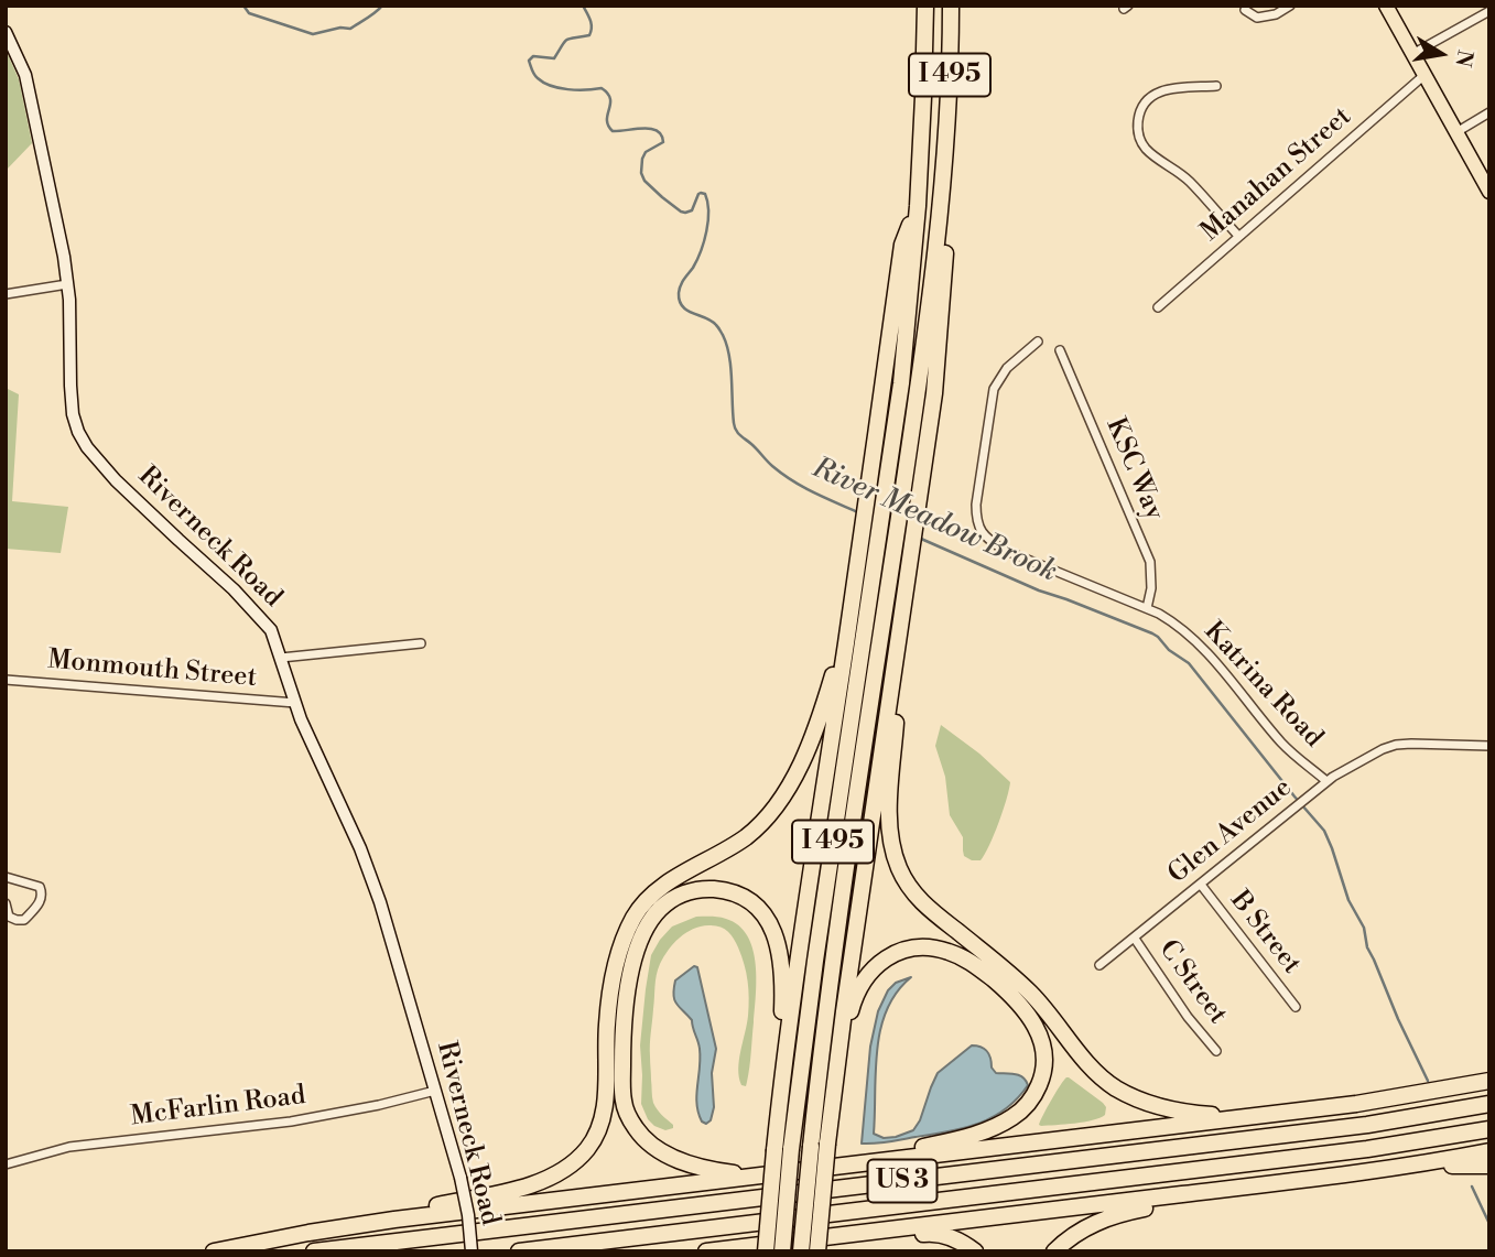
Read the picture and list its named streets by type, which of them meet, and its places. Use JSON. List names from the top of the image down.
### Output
{
  "streets": {
    "highway": ["I 495", "US 3"],
    "main road": ["Riverneck Road"],
    "street": [
      "Manahan Street",
      "KSC Way",
      "Monmouth Street",
      "Katrina Road",
      "Glen Avenue",
      "B Street",
      "C Street",
      "McFarlin Road"
    ]
  },
  "crossings": [
    ["KSC Way", "Katrina Road"],
    ["Riverneck Road", "Monmouth Street"],
    ["Riverneck Road", "McFarlin Road"],
    ["Katrina Road", "Glen Avenue"],
    ["Glen Avenue", "B Street"],
    ["Glen Avenue", "C Street"]
  ],
  "water": ["River Meadow Brook"],
  "north": "right"
}
